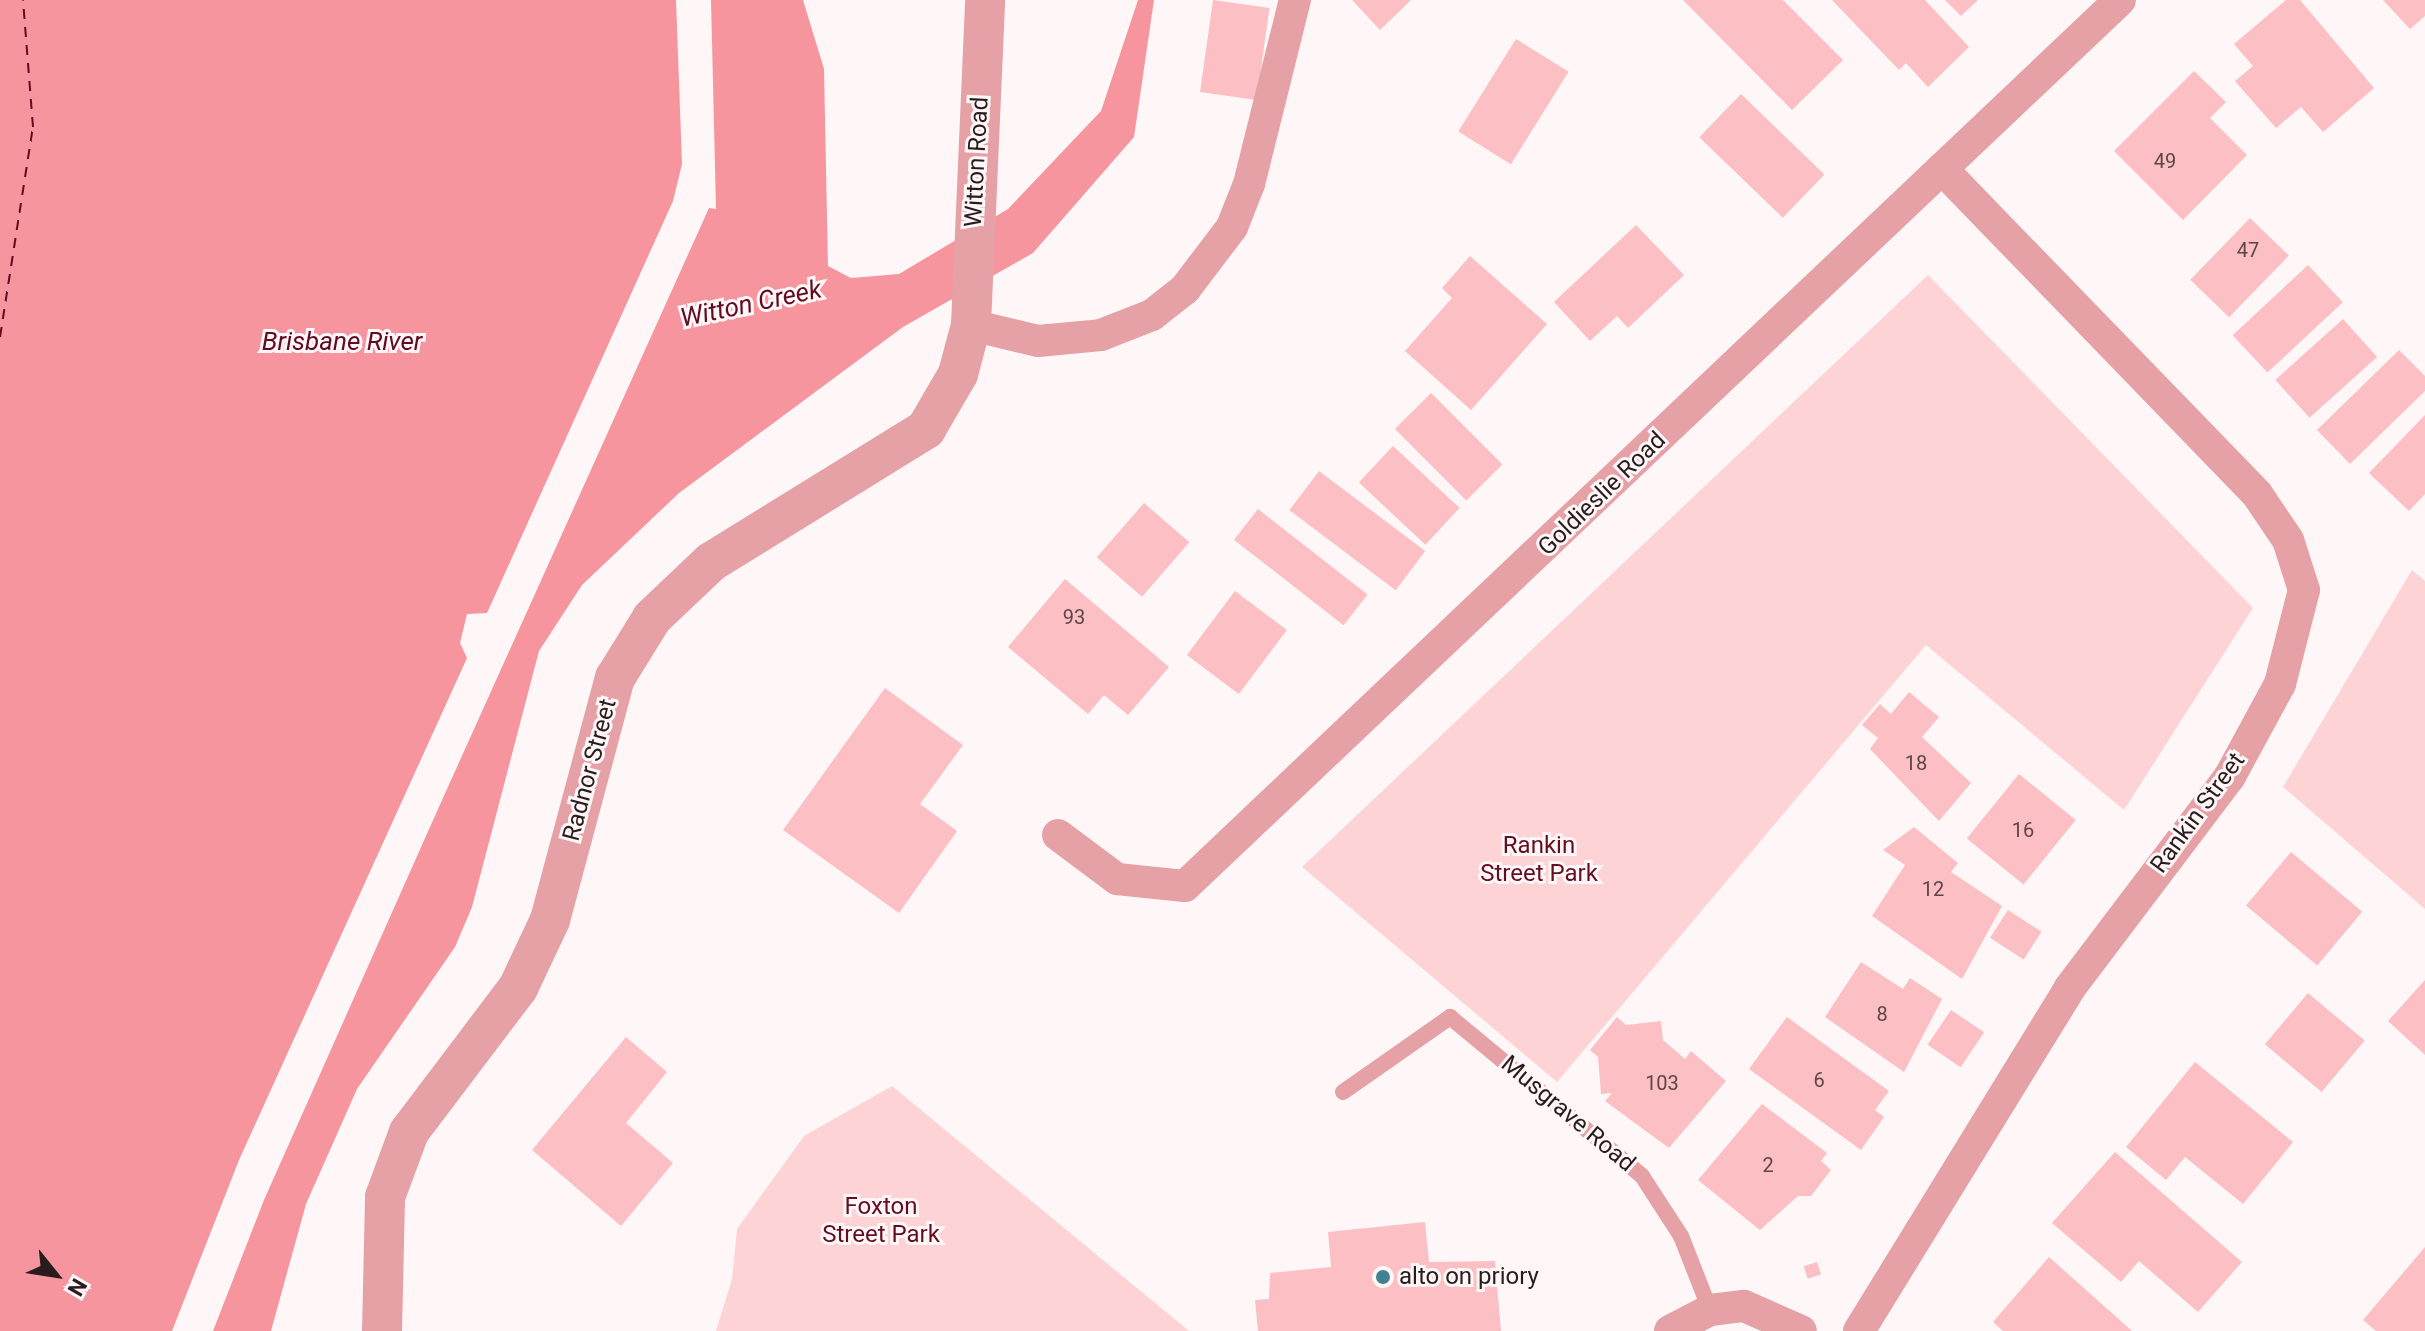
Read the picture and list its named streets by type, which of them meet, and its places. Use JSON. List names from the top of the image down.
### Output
{
  "streets": {
    "street": [
      "Witton Road",
      "Goldieslie Road",
      "Radnor Street",
      "Rankin Street"
    ],
    "lane": ["Musgrave Road"]
  },
  "crossings": [
    ["Witton Road", "Radnor Street"],
    ["Goldieslie Road", "Rankin Street"]
  ],
  "water": ["Witton Creek", "Brisbane River"],
  "parks": ["Rankin Street Park", "Foxton Street Park"],
  "places": ["alto on priory"],
  "house_numbers": [
    "49",
    "47",
    "93",
    "18",
    "16",
    "12",
    "8",
    "6",
    "103",
    "2"
  ],
  "north": "bottom right"
}
